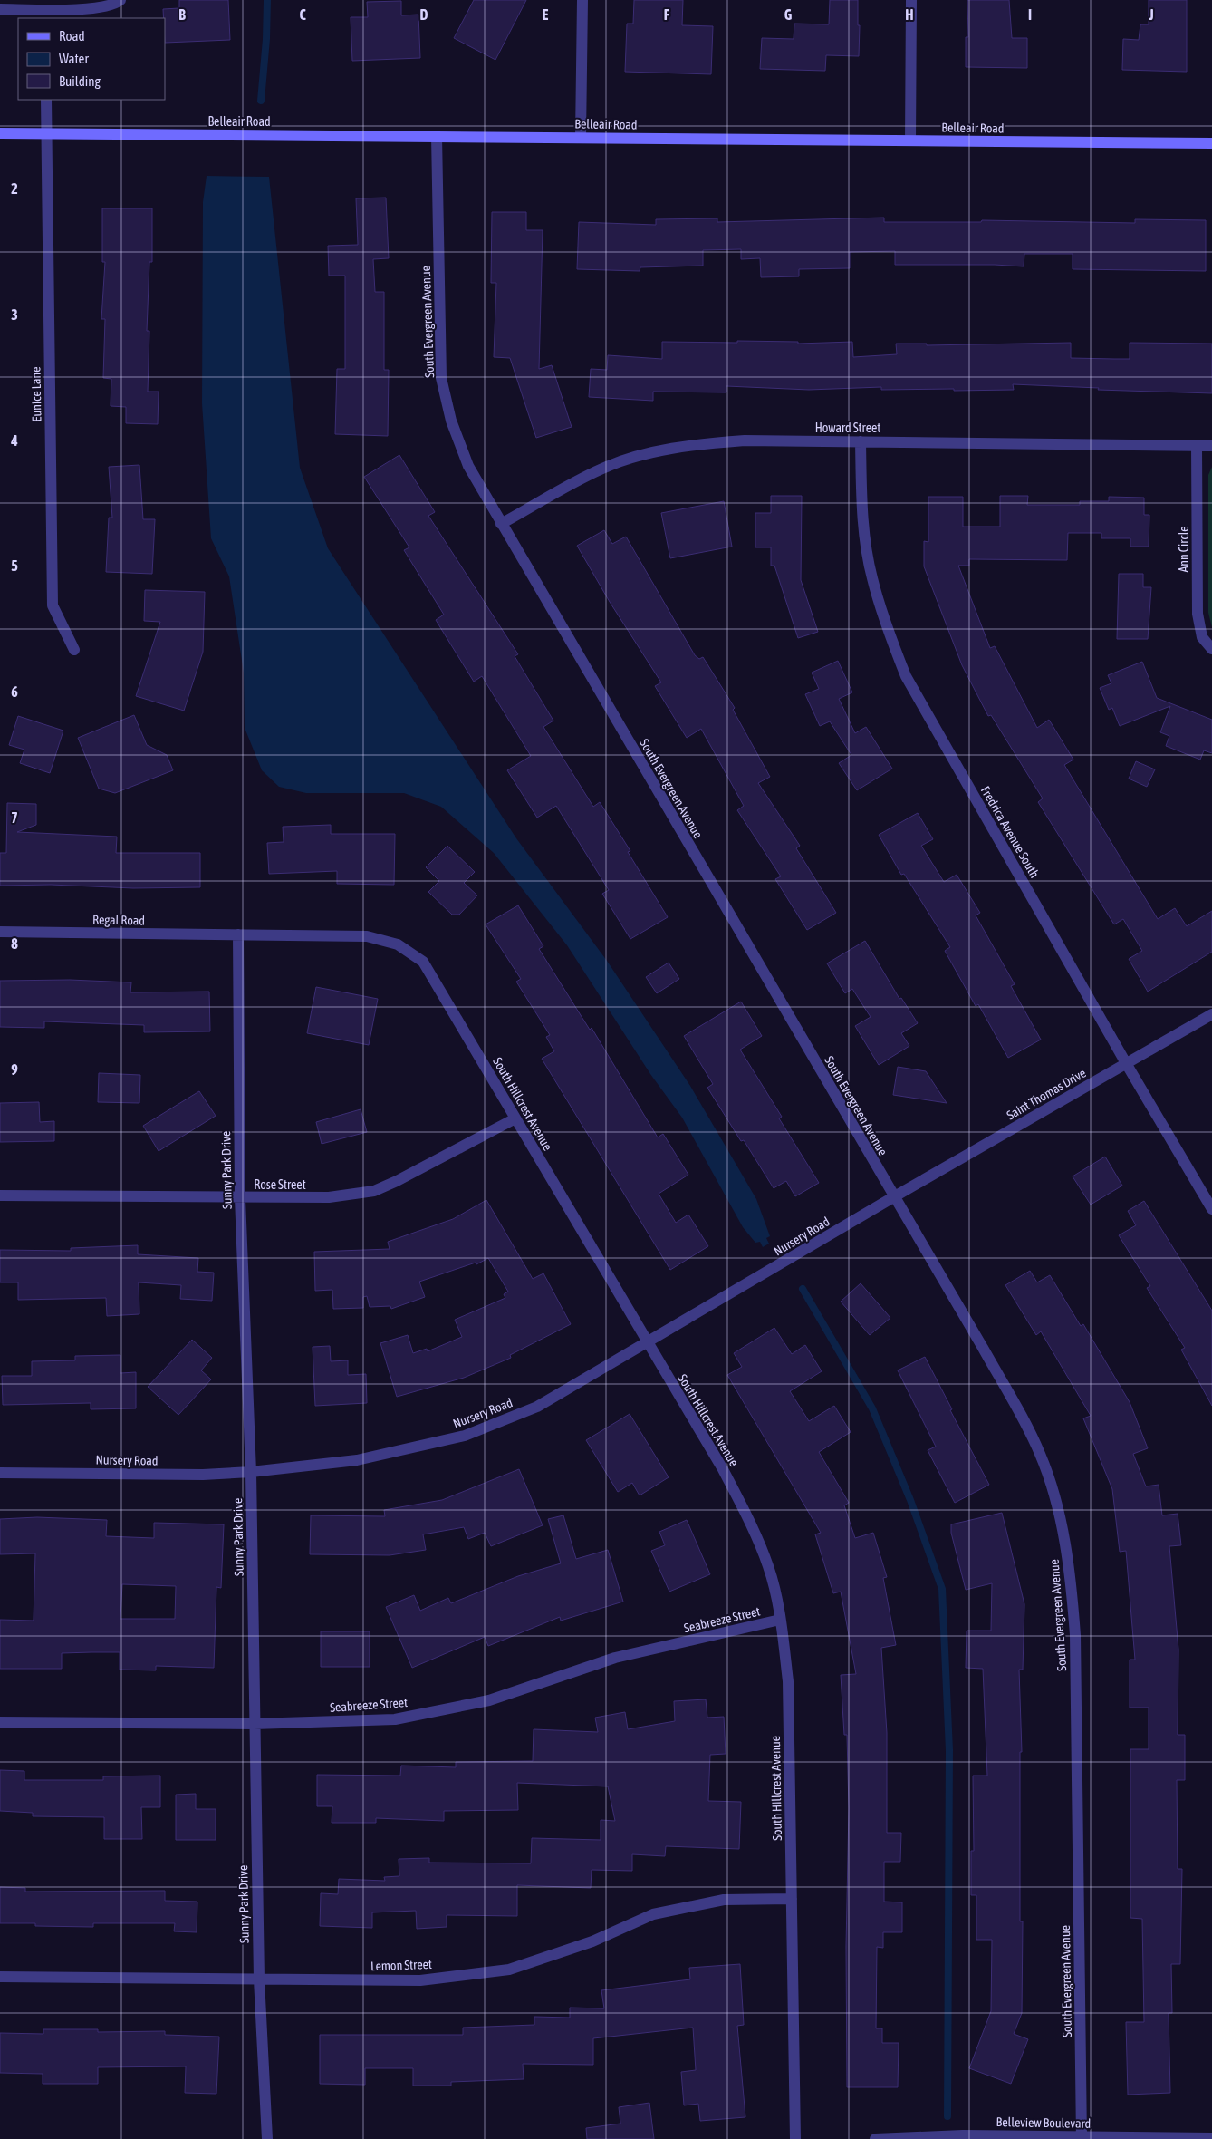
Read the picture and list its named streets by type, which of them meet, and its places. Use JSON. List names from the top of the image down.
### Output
{
  "streets": {
    "main road": ["Belleair Road"],
    "street": [
      "South Evergreen Avenue",
      "Eunice Lane",
      "Howard Street",
      "Ann Circle",
      "Fredrica Avenue South",
      "Regal Road",
      "Saint Thomas Drive",
      "South Hillcrest Avenue",
      "Sunny Park Drive",
      "Rose Street",
      "Nursery Road",
      "Seabreeze Street",
      "Lemon Street",
      "Belleview Boulevard"
    ]
  },
  "crossings": [
    ["Belleair Road", "South Evergreen Avenue"],
    ["Belleair Road", "Eunice Lane"],
    ["South Evergreen Avenue", "Howard Street"],
    ["South Evergreen Avenue", "Saint Thomas Drive"],
    ["South Evergreen Avenue", "Nursery Road"],
    ["South Evergreen Avenue", "Belleview Boulevard"],
    ["Howard Street", "Ann Circle"],
    ["Howard Street", "Fredrica Avenue South"],
    ["Fredrica Avenue South", "Saint Thomas Drive"],
    ["Regal Road", "South Hillcrest Avenue"],
    ["Regal Road", "Sunny Park Drive"],
    ["Saint Thomas Drive", "Nursery Road"],
    ["South Hillcrest Avenue", "Sunny Park Drive"],
    ["South Hillcrest Avenue", "Rose Street"],
    ["South Hillcrest Avenue", "Nursery Road"],
    ["South Hillcrest Avenue", "Seabreeze Street"],
    ["South Hillcrest Avenue", "Lemon Street"],
    ["Sunny Park Drive", "Rose Street"],
    ["Sunny Park Drive", "Nursery Road"],
    ["Sunny Park Drive", "Seabreeze Street"],
    ["Sunny Park Drive", "Lemon Street"]
  ],
  "legend": ["Road", "Water", "Building"],
  "grid": {
    "columns": [
      "B",
      "C",
      "D",
      "E",
      "F",
      "G",
      "H",
      "I",
      "J"
    ],
    "rows": [
      "2",
      "3",
      "4",
      "5",
      "6",
      "7",
      "8",
      "9"
    ]
  }
}
